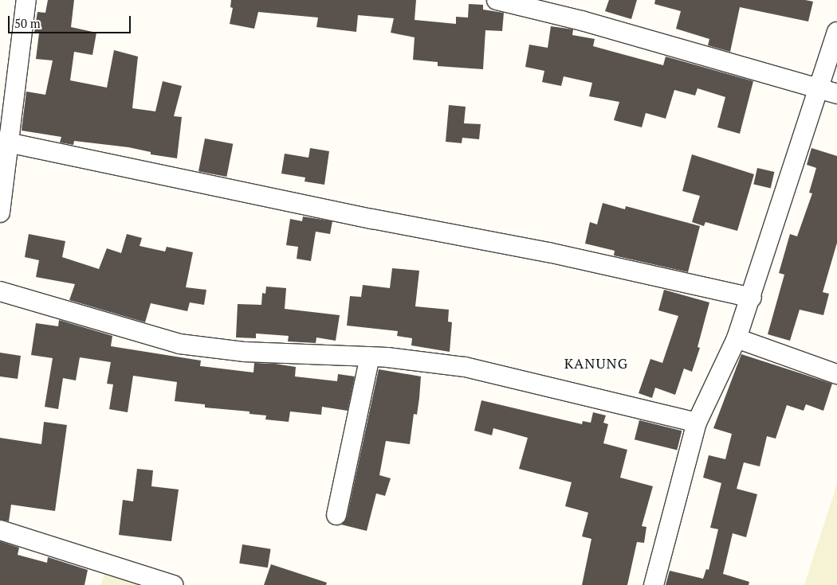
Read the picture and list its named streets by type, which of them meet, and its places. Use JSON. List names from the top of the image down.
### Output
{
  "districts": ["KANUNG"],
  "scale_bar": "50 m"
}
